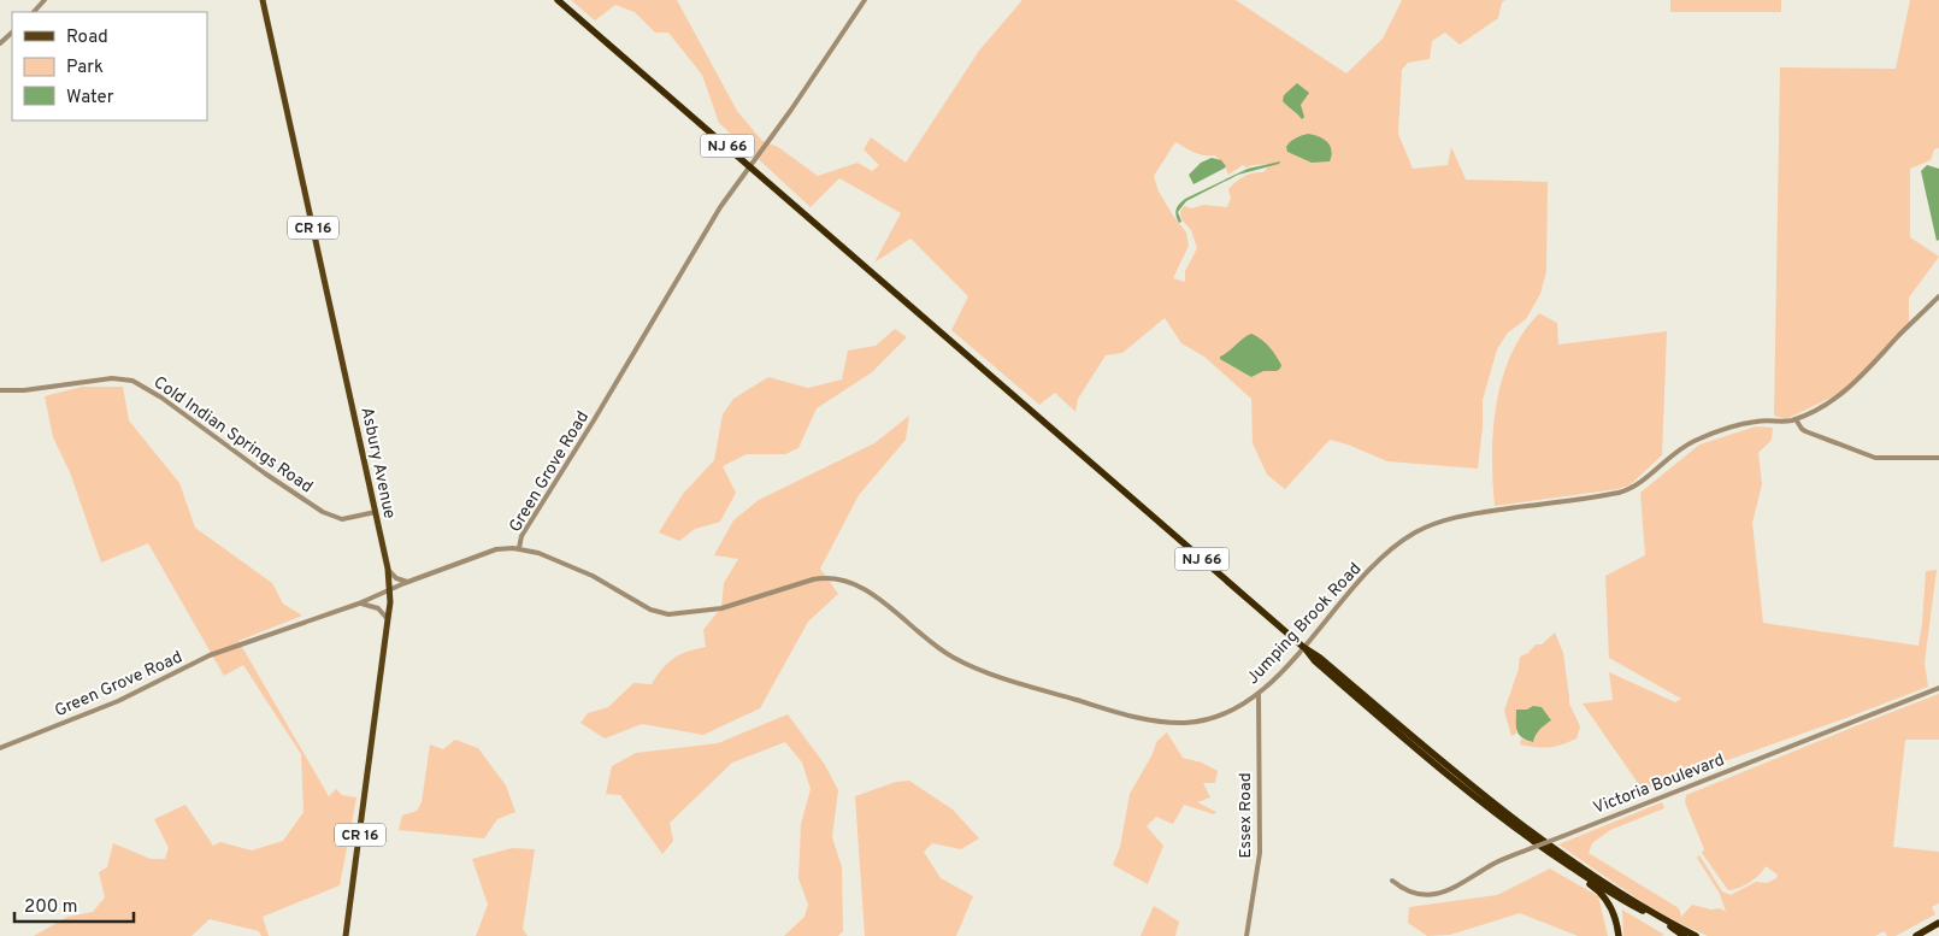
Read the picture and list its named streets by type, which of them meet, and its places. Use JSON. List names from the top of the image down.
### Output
{
  "streets": {
    "highway": ["NJ 66"],
    "main road": ["CR 16", "Asbury Avenue"],
    "street": [
      "Cold Indian Springs Road",
      "Green Grove Road",
      "Jumping Brook Road",
      "Victoria Boulevard",
      "Essex Road"
    ]
  },
  "crossings": [
    ["NJ 66", "Green Grove Road"],
    ["NJ 66", "Jumping Brook Road"],
    ["Cold Indian Springs Road", "Asbury Avenue"],
    ["Asbury Avenue", "Green Grove Road"],
    ["Green Grove Road", "Jumping Brook Road"],
    ["Jumping Brook Road", "Essex Road"]
  ],
  "legend": ["Road", "Park", "Water"],
  "scale_bar": "200 m"
}
